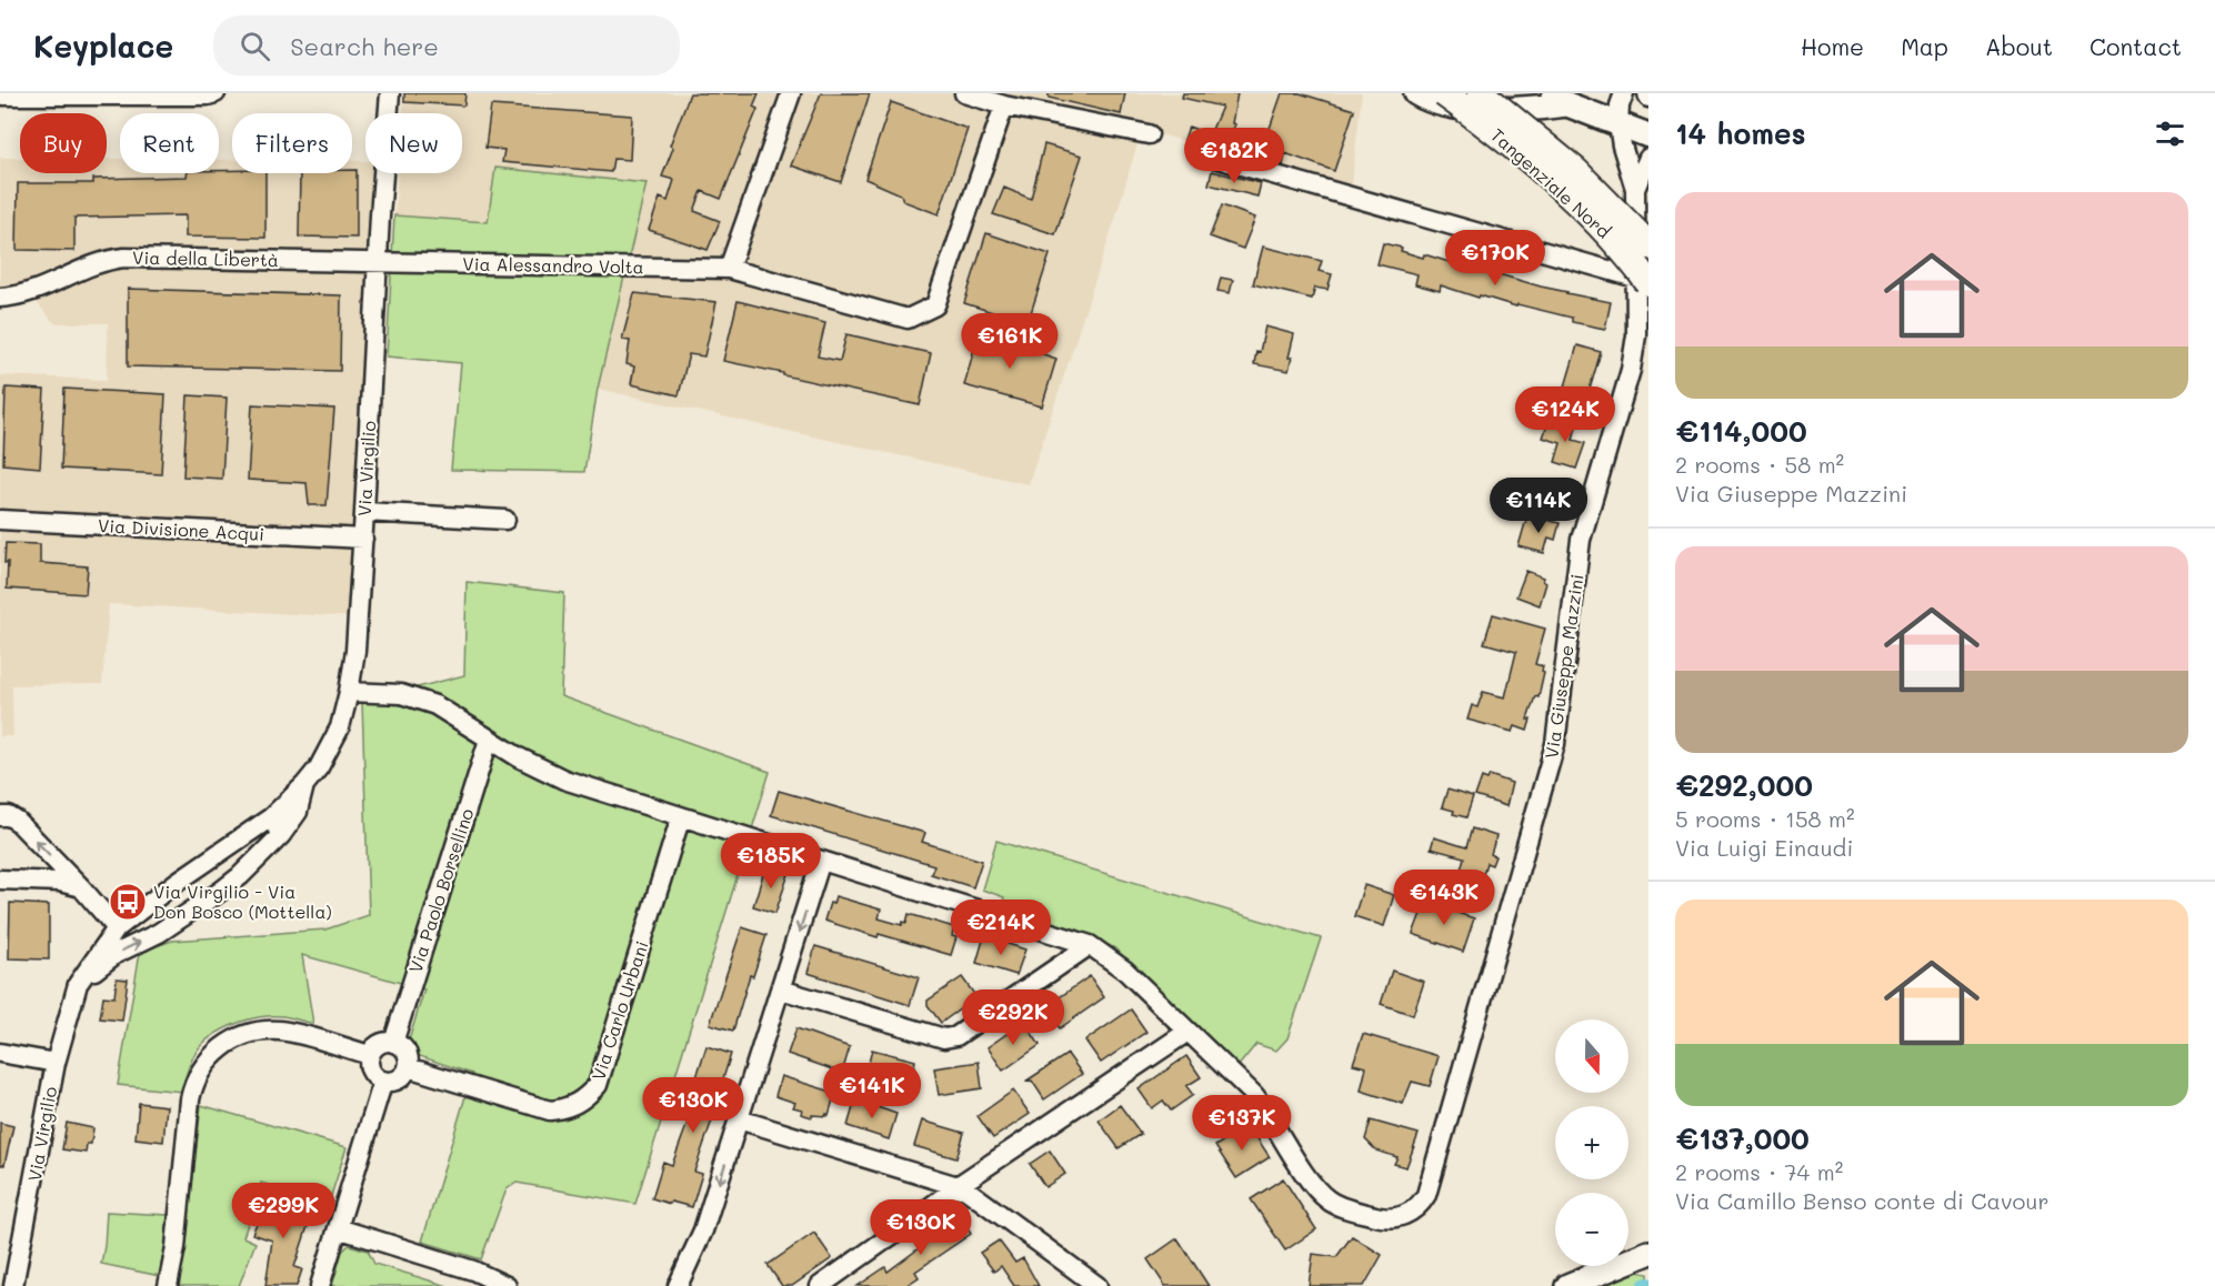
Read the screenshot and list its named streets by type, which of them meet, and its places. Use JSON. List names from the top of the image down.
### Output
{
  "streets": {
    "highway": ["Tangenziale Nord"],
    "street": [
      "Via della Libertà",
      "Via Alessandro Volta",
      "Via Virgilio",
      "Via Divisione Acqui",
      "Via Giuseppe Mazzini",
      "Via Paolo Borsellino",
      "Via Carlo Urbani"
    ]
  },
  "crossings": [
    ["Tangenziale Nord", "Via Giuseppe Mazzini"],
    ["Via della Libertà", "Via Alessandro Volta"],
    ["Via della Libertà", "Via Virgilio"],
    ["Via Alessandro Volta", "Via Virgilio"],
    ["Via Virgilio", "Via Divisione Acqui"],
    ["Via Virgilio", "Via Giuseppe Mazzini"],
    ["Via Giuseppe Mazzini", "Via Paolo Borsellino"],
    ["Via Giuseppe Mazzini", "Via Carlo Urbani"],
    ["Via Paolo Borsellino", "Via Carlo Urbani"]
  ],
  "places": {
    "bus stop": ["Via Virgilio - Via Don Bosco (Mottella)"]
  },
  "north": "bottom",
  "page": {
    "header": "Keyplace",
    "search": "Search here",
    "nav": [
      "Home",
      "Map",
      "About",
      "Contact"
    ],
    "heading": "14 homes",
    "chip": [
      "Buy",
      "Rent",
      "Filters",
      "New"
    ],
    "price": [
      "€182K",
      "€170K",
      "€161K",
      "€124K",
      "€114K",
      "€185K",
      "€143K",
      "€214K",
      "€292K",
      "€141K",
      "€130K",
      "€137K",
      "€299K",
      "€130K"
    ],
    "list": [
      {
        "name": "€114,000",
        "note": "2 rooms · 58 m² · Via Giuseppe Mazzini"
      },
      {
        "name": "€292,000",
        "note": "5 rooms · 158 m² · Via Luigi Einaudi"
      },
      {
        "name": "€137,000",
        "note": "2 rooms · 74 m² · Via Camillo Benso conte di Cavour"
      }
    ],
    "map_buttons": ["+", "−"]
  }
}
